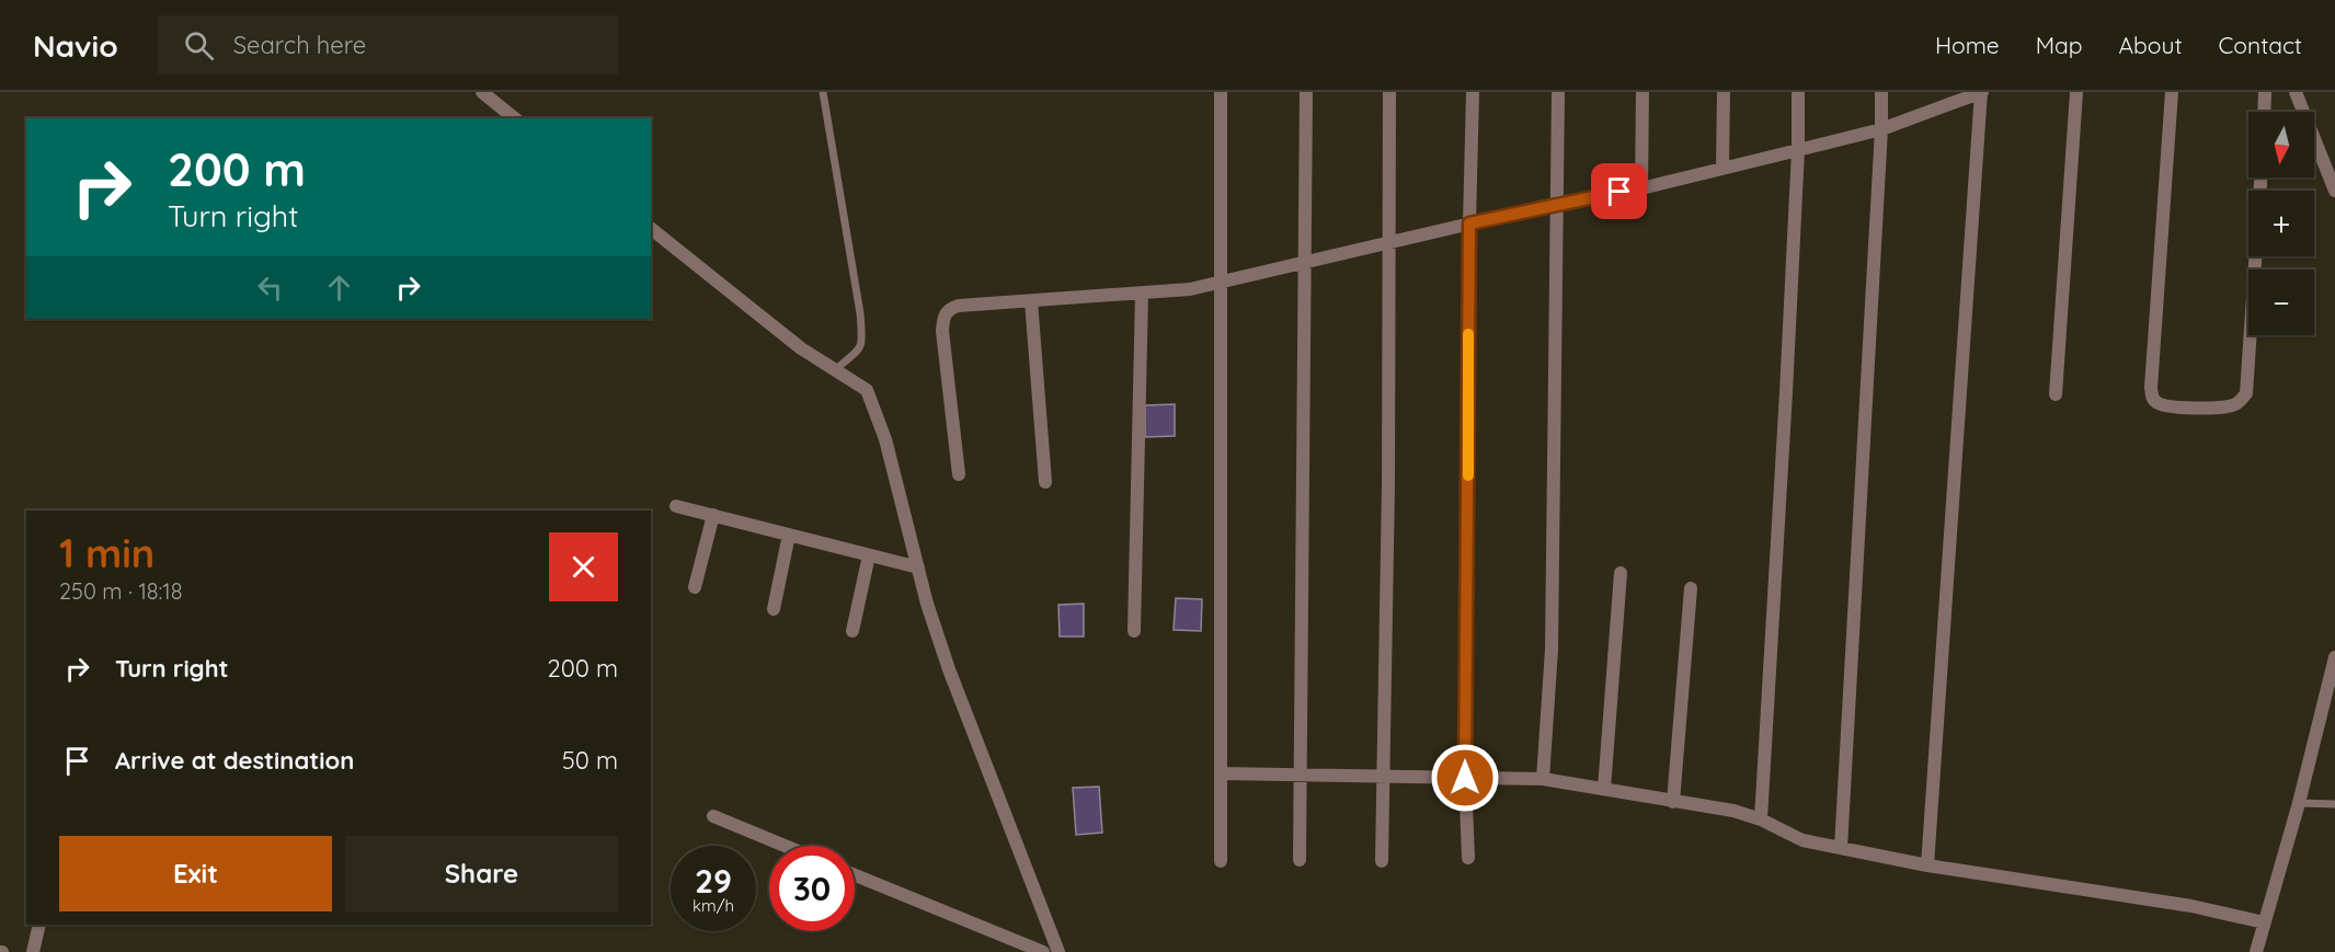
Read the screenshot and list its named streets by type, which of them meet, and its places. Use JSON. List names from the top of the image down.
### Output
{
  "north": "bottom",
  "page": {
    "header": "Navio",
    "search": "Search here",
    "nav": [
      "Home",
      "Map",
      "About",
      "Contact"
    ],
    "map_buttons": ["+", "−"],
    "turn": ["200 m", "Turn right"],
    "heading": ["1 min", "250 m · 18:18"],
    "list": [
      {
        "name": "Turn right",
        "value": "200 m"
      },
      {
        "name": "Arrive at destination",
        "value": "50 m"
      }
    ],
    "buttons": ["Exit", "Share"],
    "speed": "29 km/h",
    "limit": "30"
  }
}
